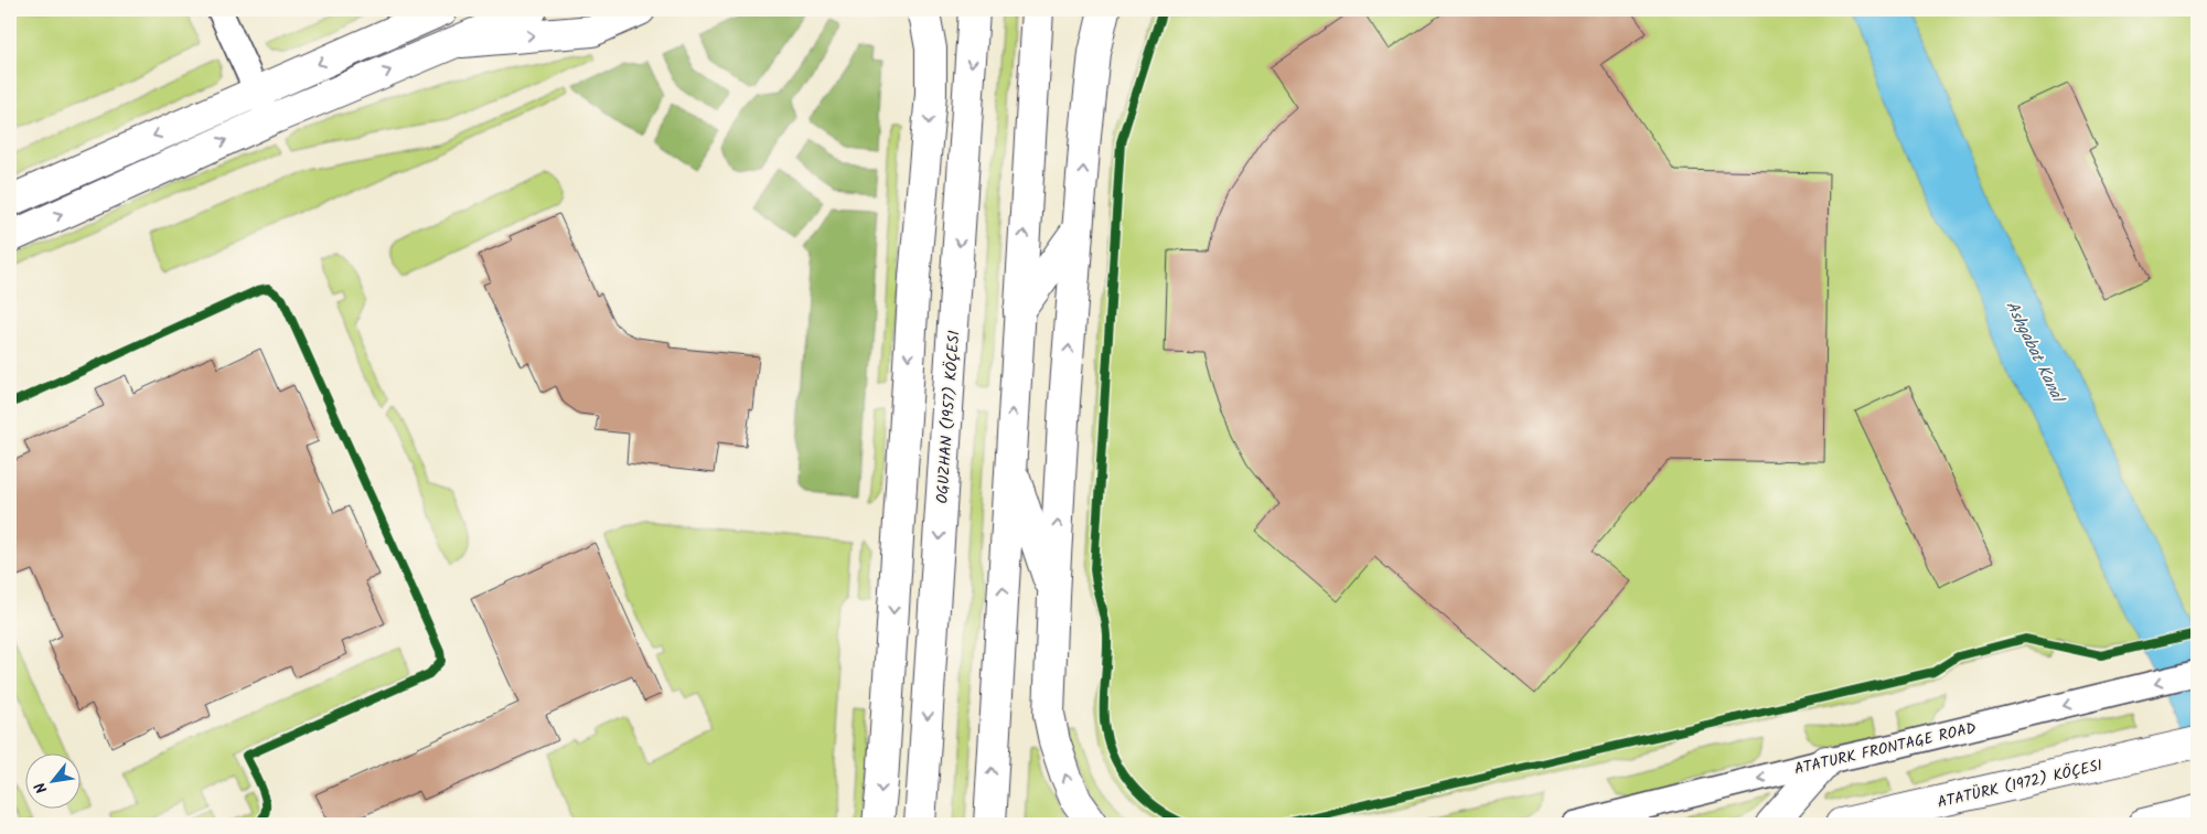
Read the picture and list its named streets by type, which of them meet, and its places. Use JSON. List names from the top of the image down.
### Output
{
  "streets": {
    "main road": ["OGUZHAN (1957) KÖÇESI", "ATATÜRK (1972) KÖÇESI"],
    "street": ["ATATURK FRONTAGE ROAD"]
  },
  "one_way": ["ATATURK FRONTAGE ROAD"],
  "water": ["Ashgabat Kanal"],
  "north": "bottom left"
}
